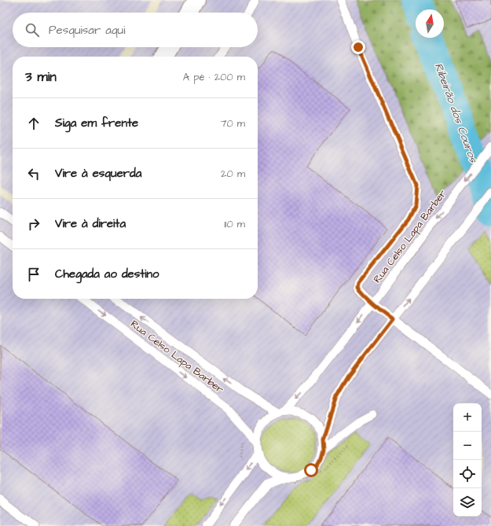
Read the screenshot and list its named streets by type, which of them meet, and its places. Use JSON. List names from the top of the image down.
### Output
{
  "streets": {
    "lane": ["Rua Celso Lapa Barber"]
  },
  "water": ["Ribeirão dos Couros"],
  "north": "top",
  "page": {
    "search": "Pesquisar aqui",
    "heading": ["3 min", "A pé · 200 m"],
    "list": [
      ["Siga em frente", "70 m"],
      ["Vire à esquerda", "20 m"],
      ["Vire à direita", "110 m"],
      "Chegada ao destino"
    ],
    "map_buttons": ["+", "−"]
  }
}
